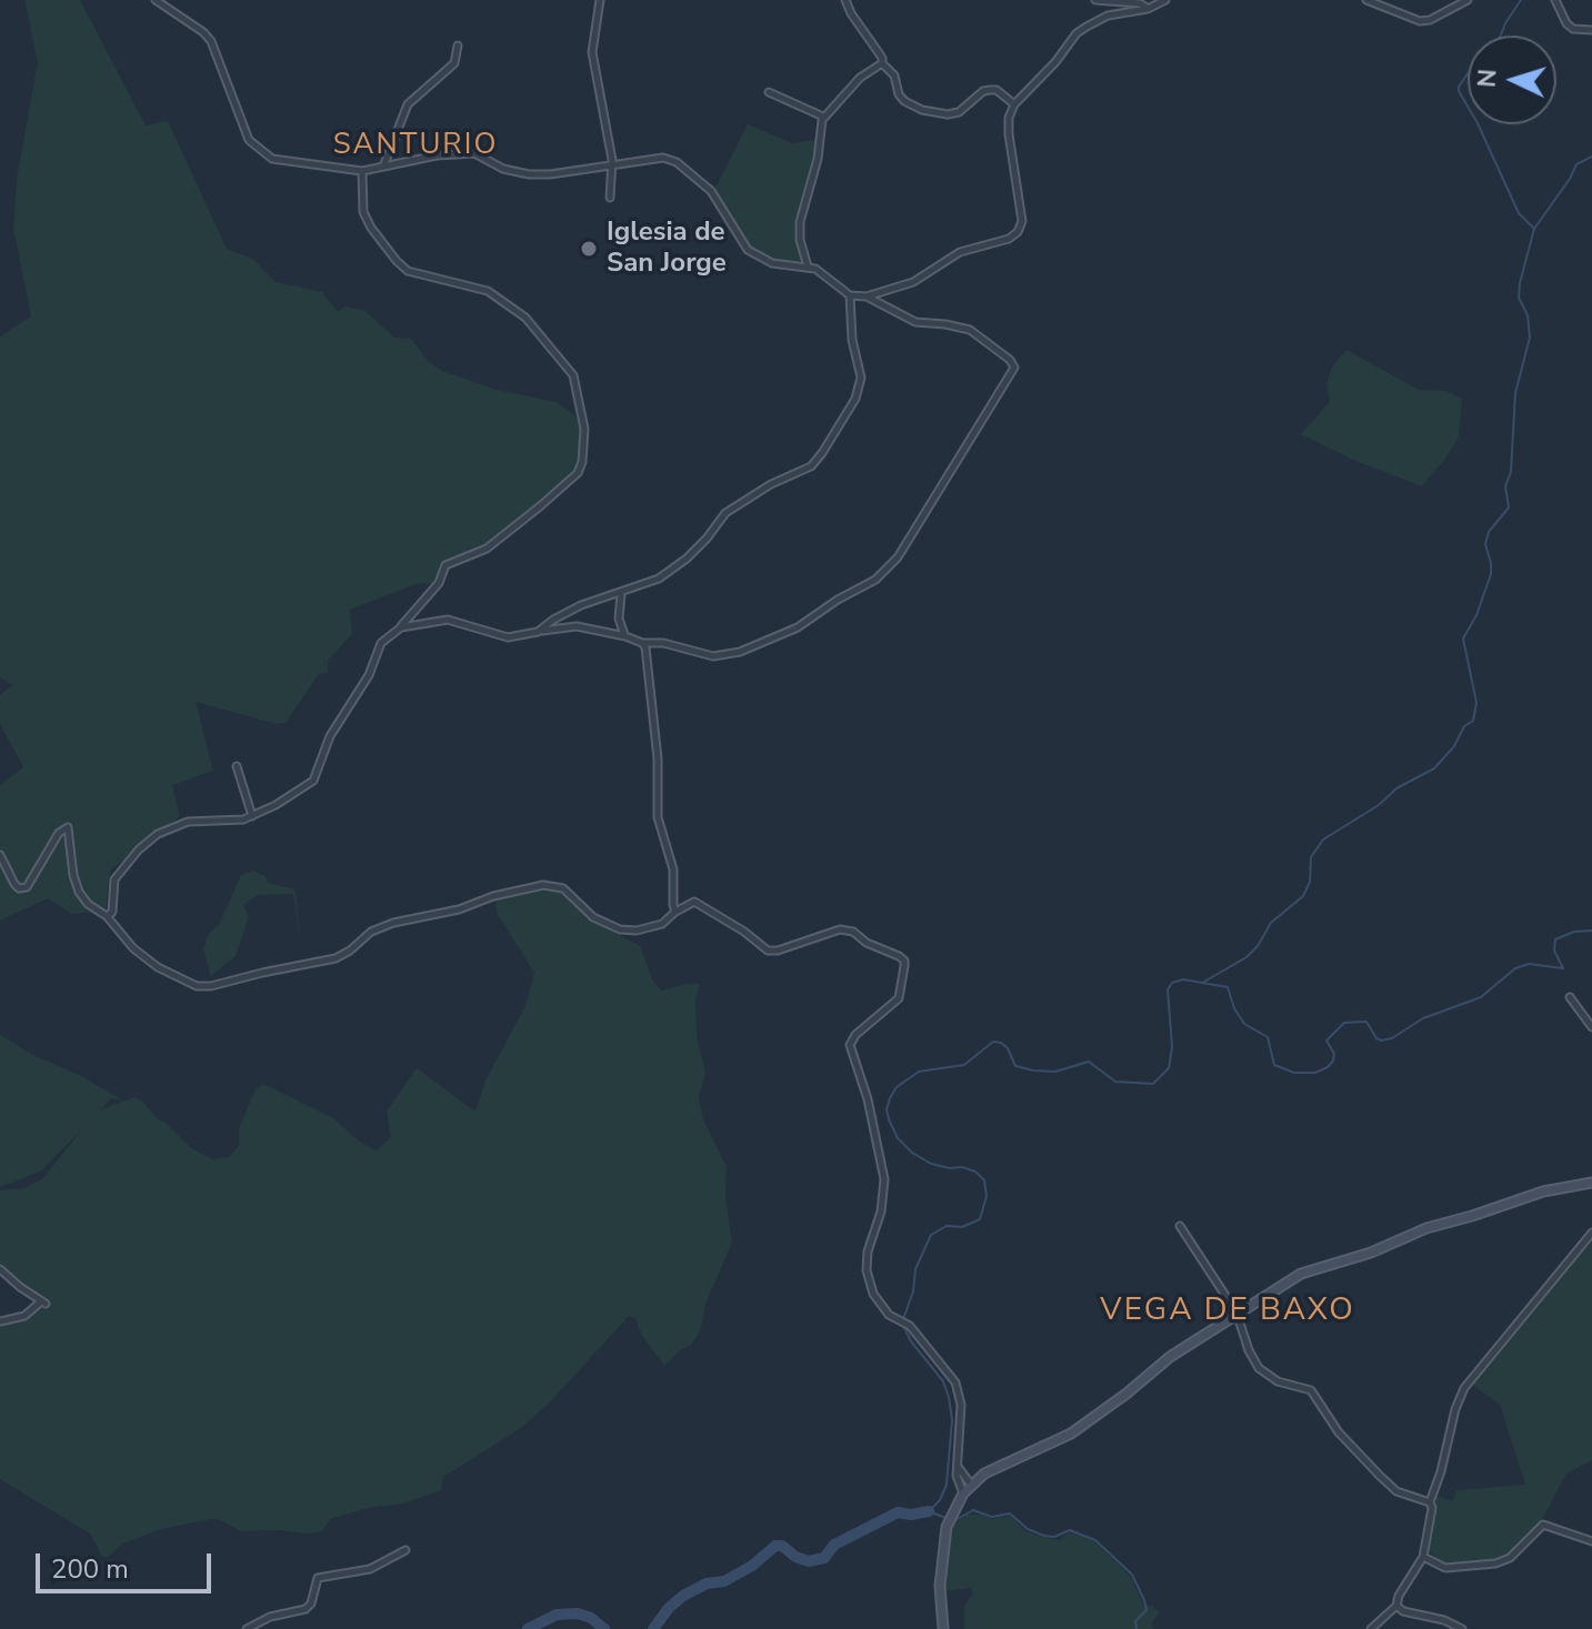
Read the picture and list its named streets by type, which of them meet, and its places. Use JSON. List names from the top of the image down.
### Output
{
  "districts": ["SANTURIO", "VEGA DE BAXO"],
  "places": ["Iglesia de San Jorge"],
  "scale_bar": "200 m",
  "north": "left"
}
